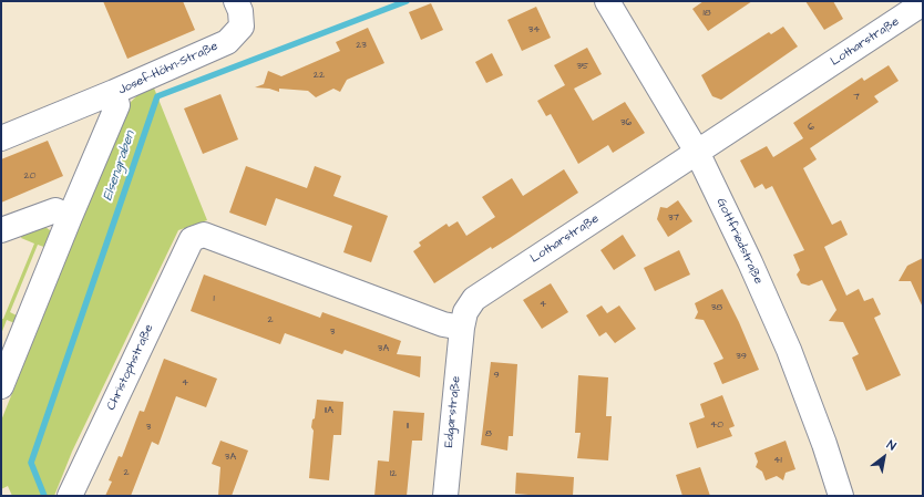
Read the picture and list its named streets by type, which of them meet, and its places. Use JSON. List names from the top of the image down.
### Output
{
  "streets": {
    "street": [
      "Lotharstraße",
      "Josef-Höhn-Straße",
      "Gottfriedstraße",
      "Christophstraße",
      "Edgarstraße"
    ]
  },
  "crossings": [
    ["Lotharstraße", "Gottfriedstraße"],
    ["Lotharstraße", "Christophstraße"],
    ["Lotharstraße", "Edgarstraße"],
    ["Christophstraße", "Edgarstraße"]
  ],
  "water": ["Elsengraben"],
  "house_numbers": [
    "18",
    "34",
    "23",
    "35",
    "22",
    "7",
    "36",
    "6",
    "20",
    "37",
    "1",
    "4",
    "38",
    "2",
    "3",
    "3A",
    "39",
    "9",
    "4",
    "11A",
    "40",
    "11",
    "3",
    "8",
    "3A",
    "41",
    "2",
    "12"
  ],
  "north": "top right"
}
